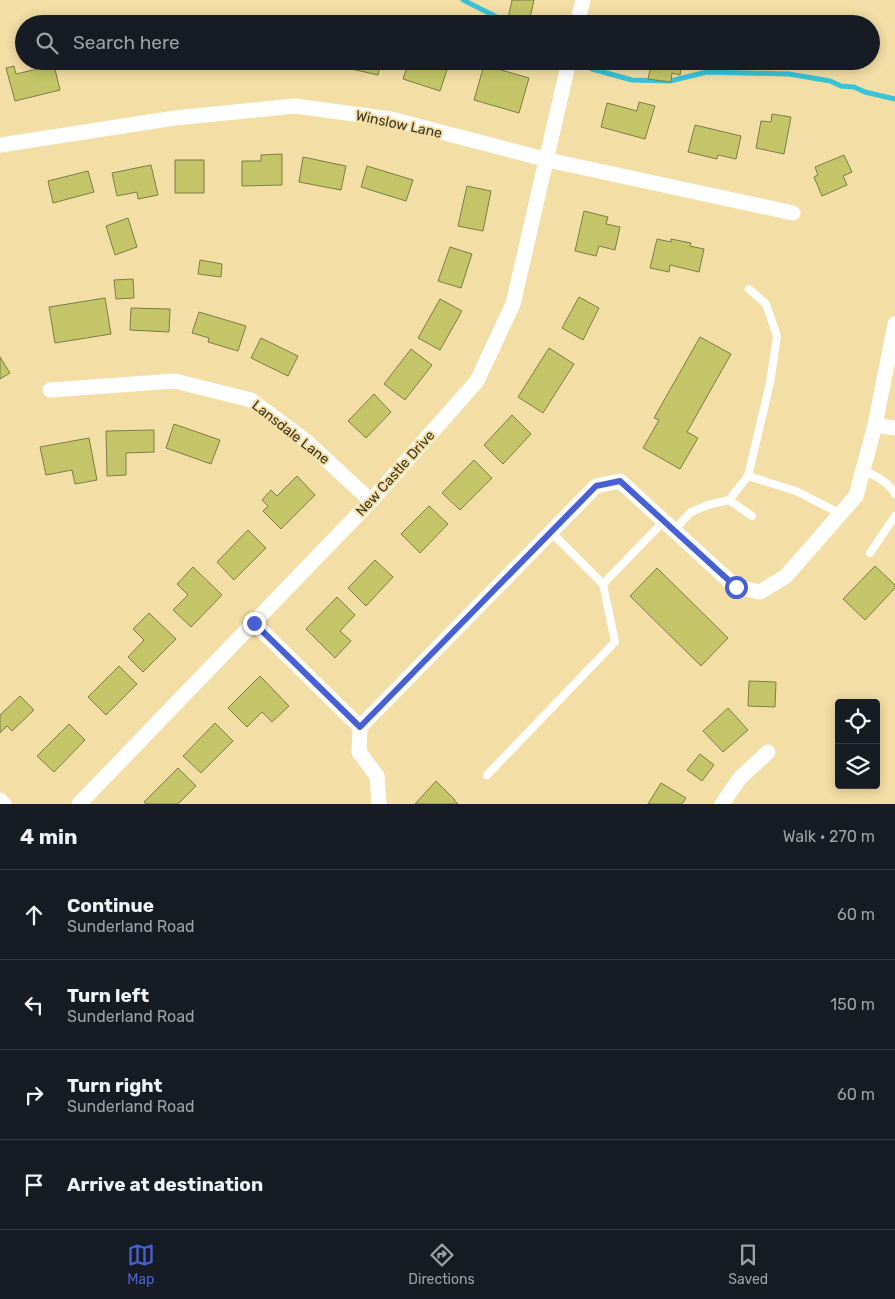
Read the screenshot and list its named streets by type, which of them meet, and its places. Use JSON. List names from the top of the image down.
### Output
{
  "streets": {
    "street": ["Winslow Lane", "Lansdale Lane", "New Castle Drive"]
  },
  "crossings": [
    ["Winslow Lane", "New Castle Drive"],
    ["Lansdale Lane", "New Castle Drive"]
  ],
  "page": {
    "search": "Search here",
    "heading": ["4 min", "Walk · 270 m"],
    "list": [
      ["Continue", "Sunderland Road", "60 m"],
      ["Turn left", "Sunderland Road", "150 m"],
      ["Turn right", "Sunderland Road", "60 m"],
      "Arrive at destination"
    ],
    "nav": ["Map", "Directions", "Saved"]
  }
}
